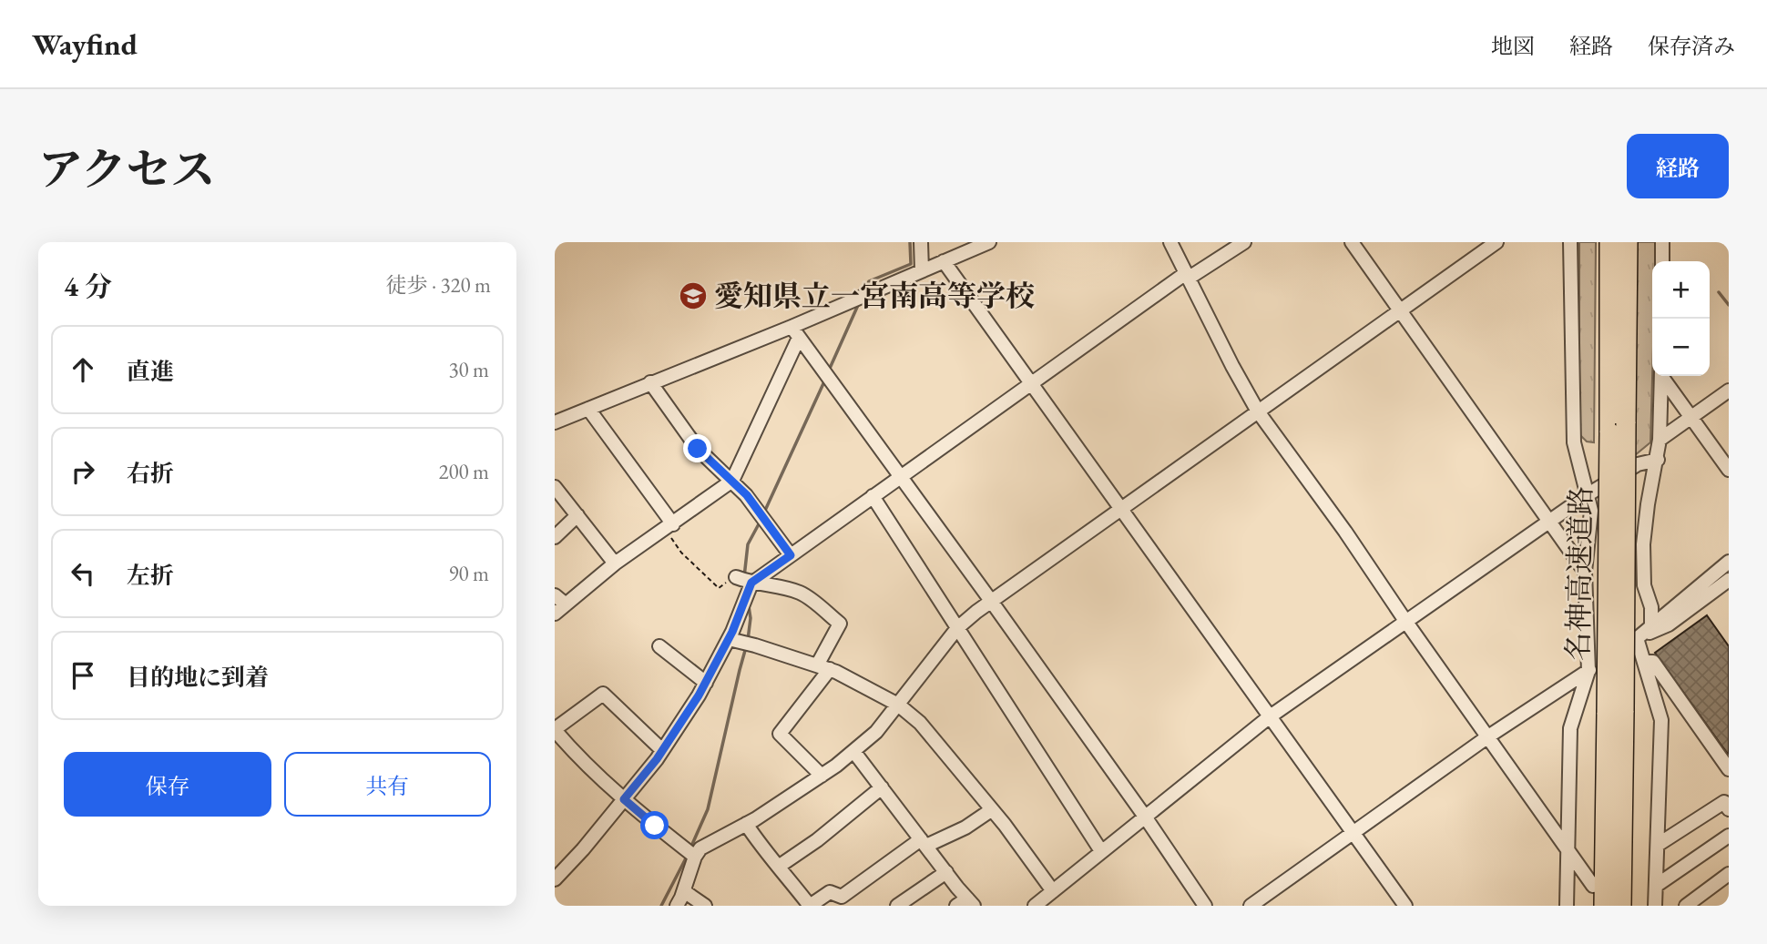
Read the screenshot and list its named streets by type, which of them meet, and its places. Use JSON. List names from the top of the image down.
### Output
{
  "streets": {
    "highway": ["名神高速道路"]
  },
  "places": {
    "school or university": ["愛知県立一宮南高等学校"]
  },
  "page": {
    "header": "Wayfind",
    "nav": ["地図", "経路", "保存済み"],
    "title": "アクセス",
    "buttons": [
      "経路",
      ["保存", "共有"]
    ],
    "heading": ["4 分", "徒歩 · 320 m"],
    "map_buttons": ["+", "−"],
    "list": [
      ["直進", "30 m"],
      ["右折", "200 m"],
      ["左折", "90 m"],
      "目的地に到着"
    ]
  }
}
